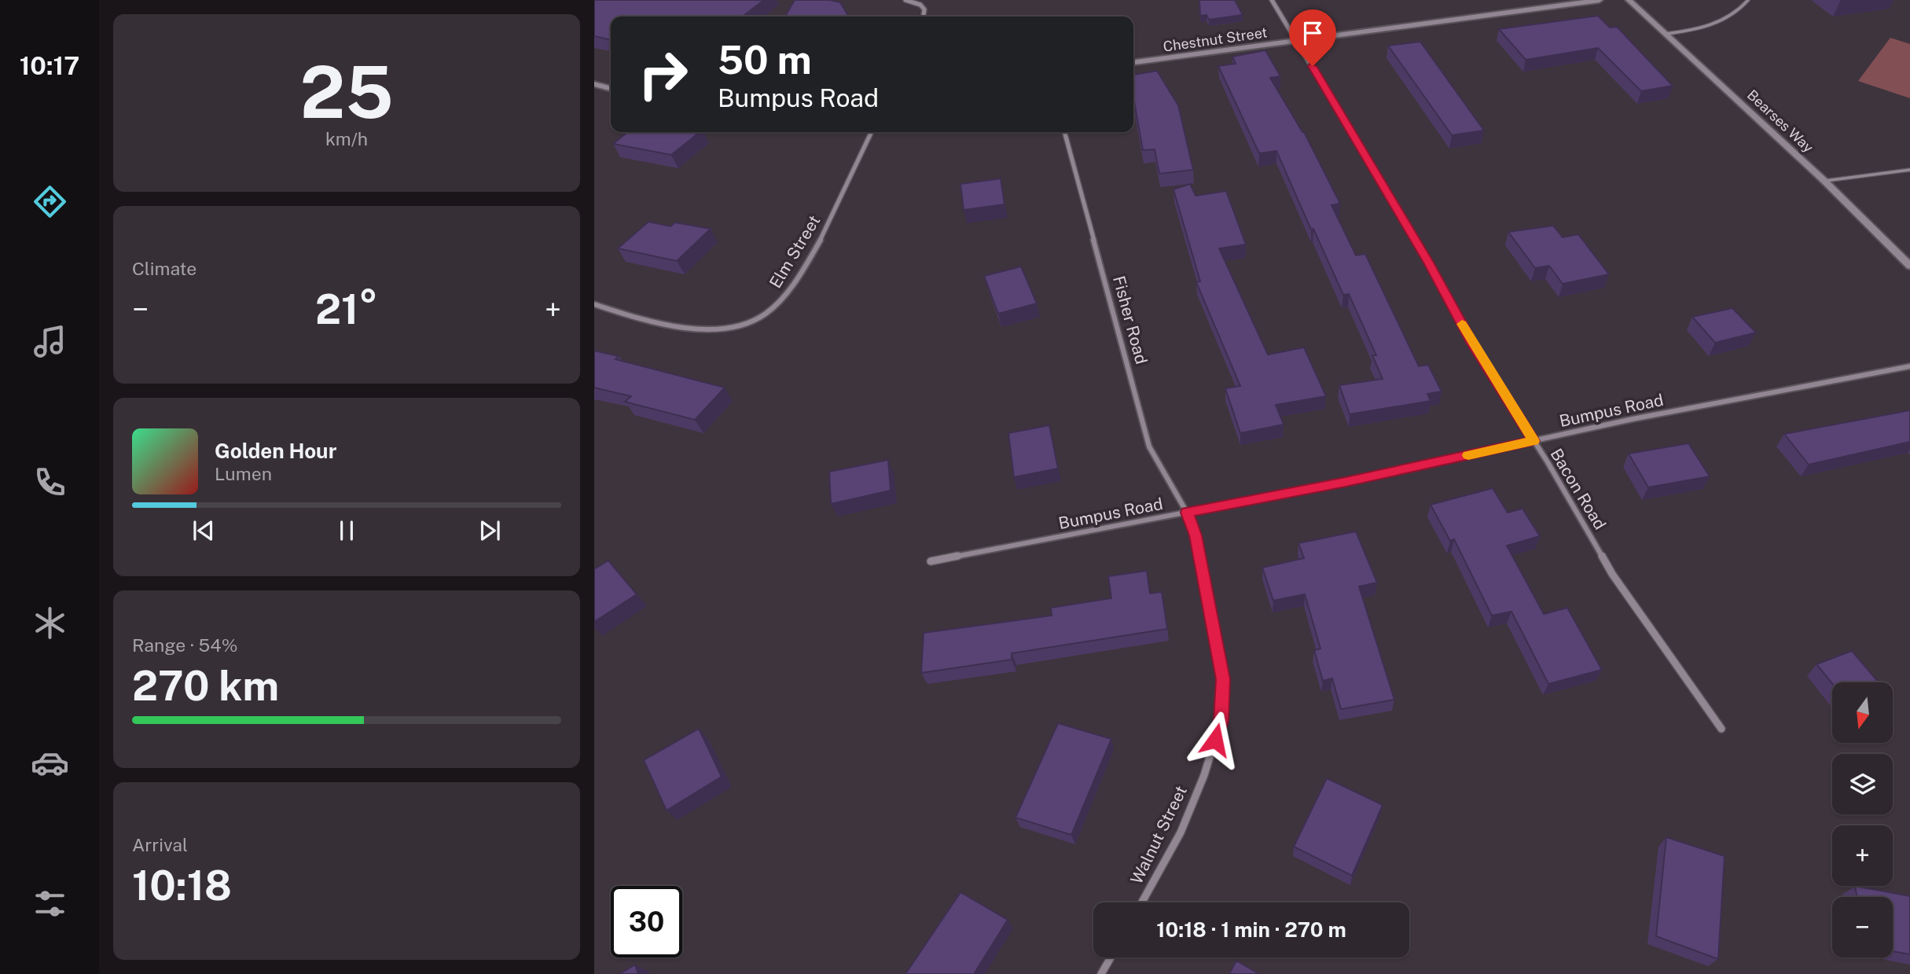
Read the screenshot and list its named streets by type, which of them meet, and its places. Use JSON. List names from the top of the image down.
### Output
{
  "streets": {
    "street": [
      "Chestnut Street",
      "Bearses Way",
      "Elm Street",
      "Fisher Road",
      "Bumpus Road",
      "Bacon Road",
      "Walnut Street"
    ]
  },
  "crossings": [
    ["Chestnut Street", "Bacon Road"],
    ["Fisher Road", "Bumpus Road"],
    ["Fisher Road", "Walnut Street"],
    ["Bumpus Road", "Bacon Road"],
    ["Bumpus Road", "Walnut Street"]
  ],
  "north": "bottom",
  "page": {
    "tabs": "10:17",
    "tile": [
      ["25", "km/h"],
      "Climate",
      ["Range · 54%", "270 km"],
      ["Arrival", "10:18"]
    ],
    "turn": ["50 m", "Bumpus Road"],
    "heat": ["−", "21°", "+"],
    "song": ["Golden Hour", "Lumen"],
    "map_buttons": ["+", "−"],
    "limit": "30",
    "trip": "10:18 · 1 min · 270 m"
  }
}
